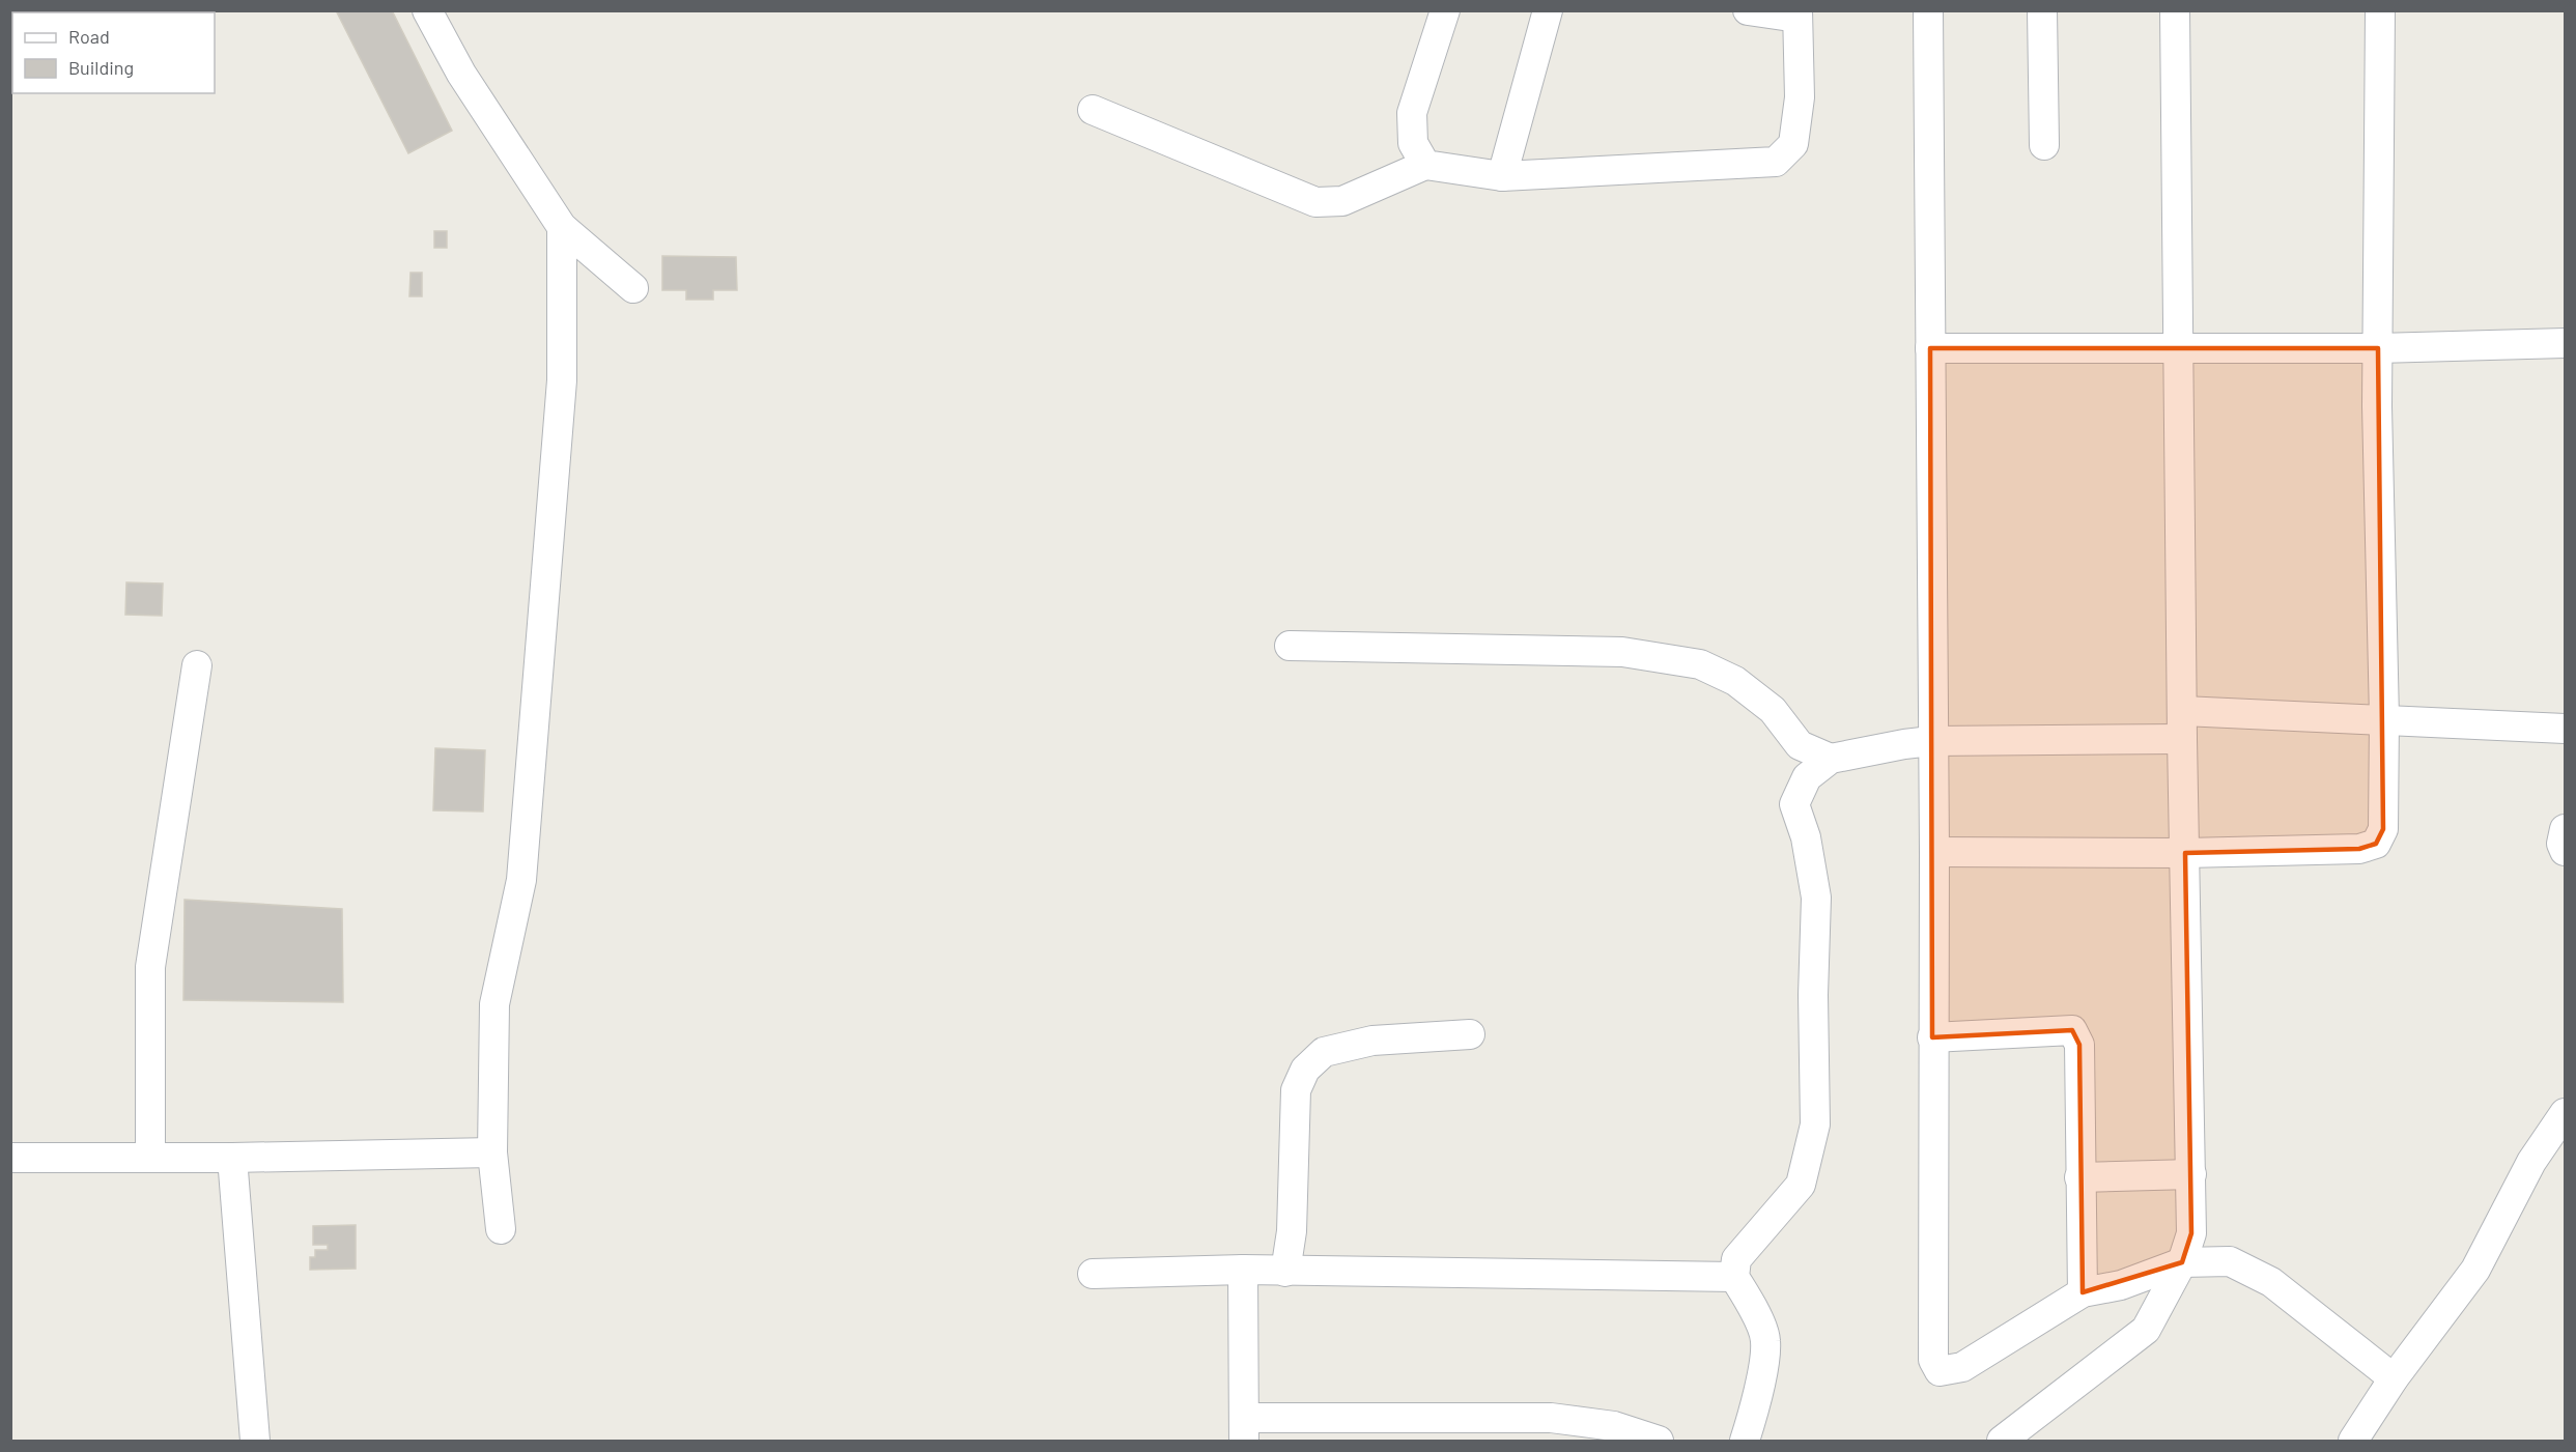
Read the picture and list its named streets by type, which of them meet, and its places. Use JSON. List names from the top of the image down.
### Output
{
  "legend": ["Road", "Building"]
}
